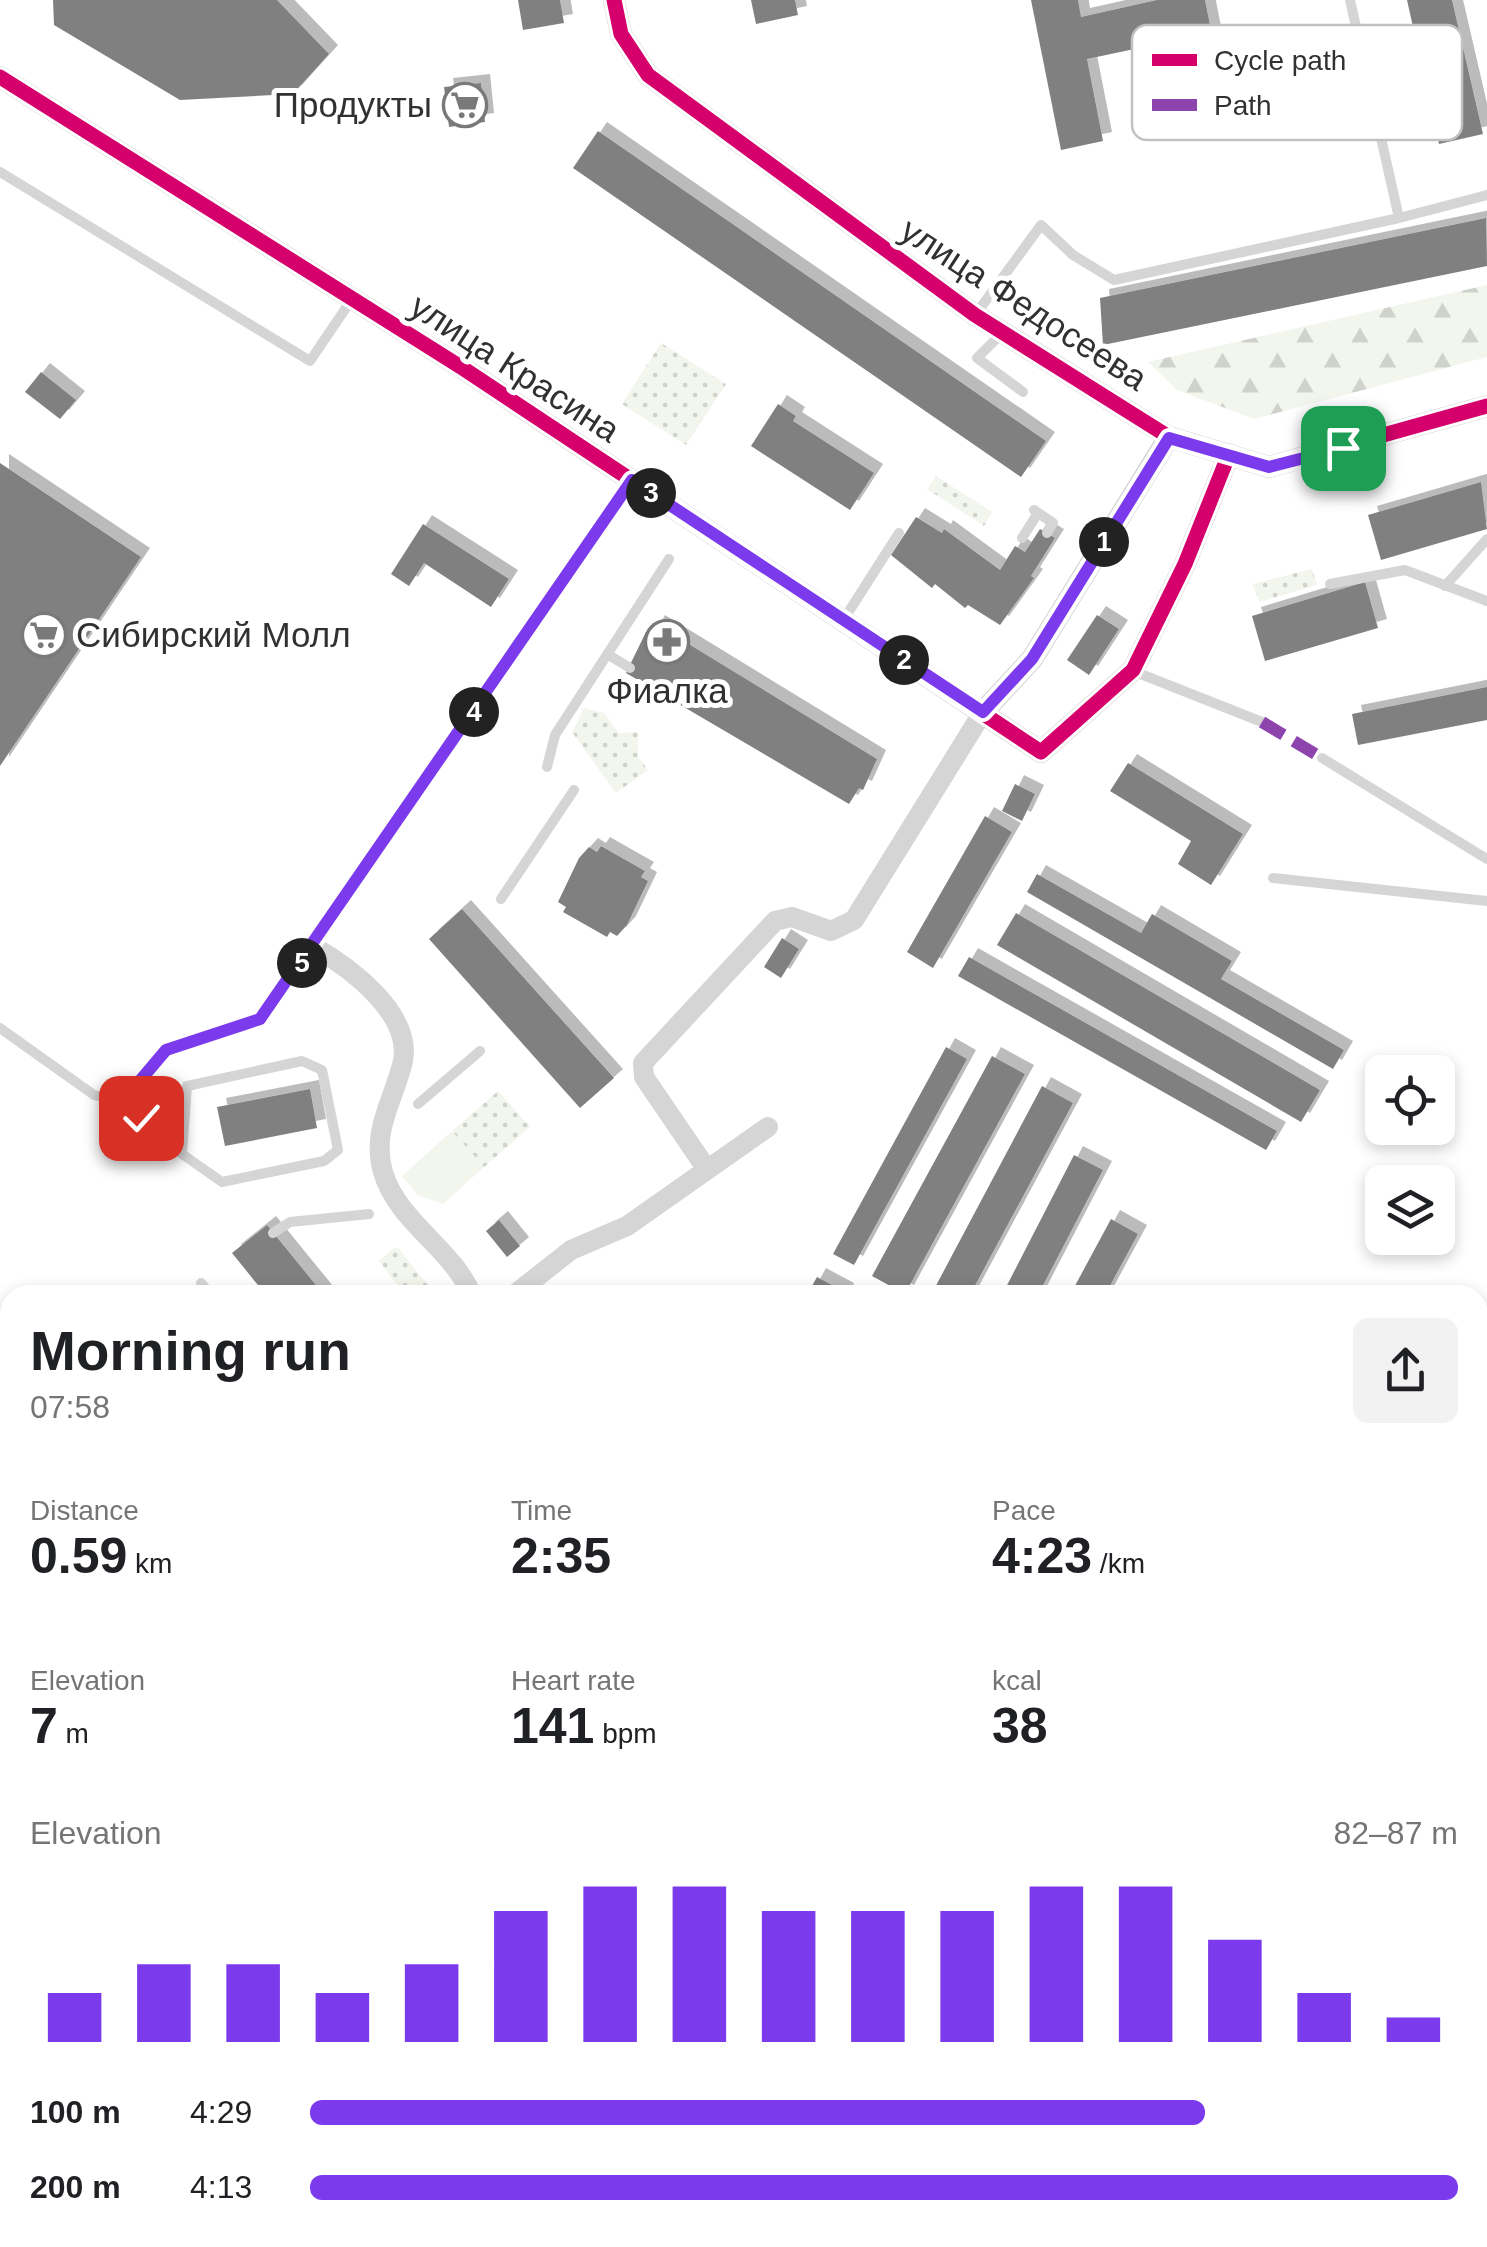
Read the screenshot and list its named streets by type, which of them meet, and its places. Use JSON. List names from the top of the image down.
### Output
{
  "streets": {
    "street": ["улица Федосеева", "улица Красина"]
  },
  "places": {
    "supermarket": ["Продукты", "Сибирский Молл"],
    "pharmacy": ["Фиалка"]
  },
  "legend": ["Cycle path", "Path"],
  "page": {
    "pins": [
      "3",
      "1",
      "2",
      "4",
      "5"
    ],
    "heading": ["Morning run", "07:58"],
    "stats": [
      ["Distance", "0.59 km"],
      ["Time", "2:35"],
      ["Pace", "4:23 /km"],
      ["Elevation", "7 m"],
      ["Heart rate", "141 bpm"],
      ["kcal", "38"]
    ],
    "chart": ["Elevation", "82–87 m"],
    "list": [
      {
        "name": "100 m",
        "note": "4:29"
      },
      {
        "name": "200 m",
        "note": "4:13"
      }
    ]
  }
}
